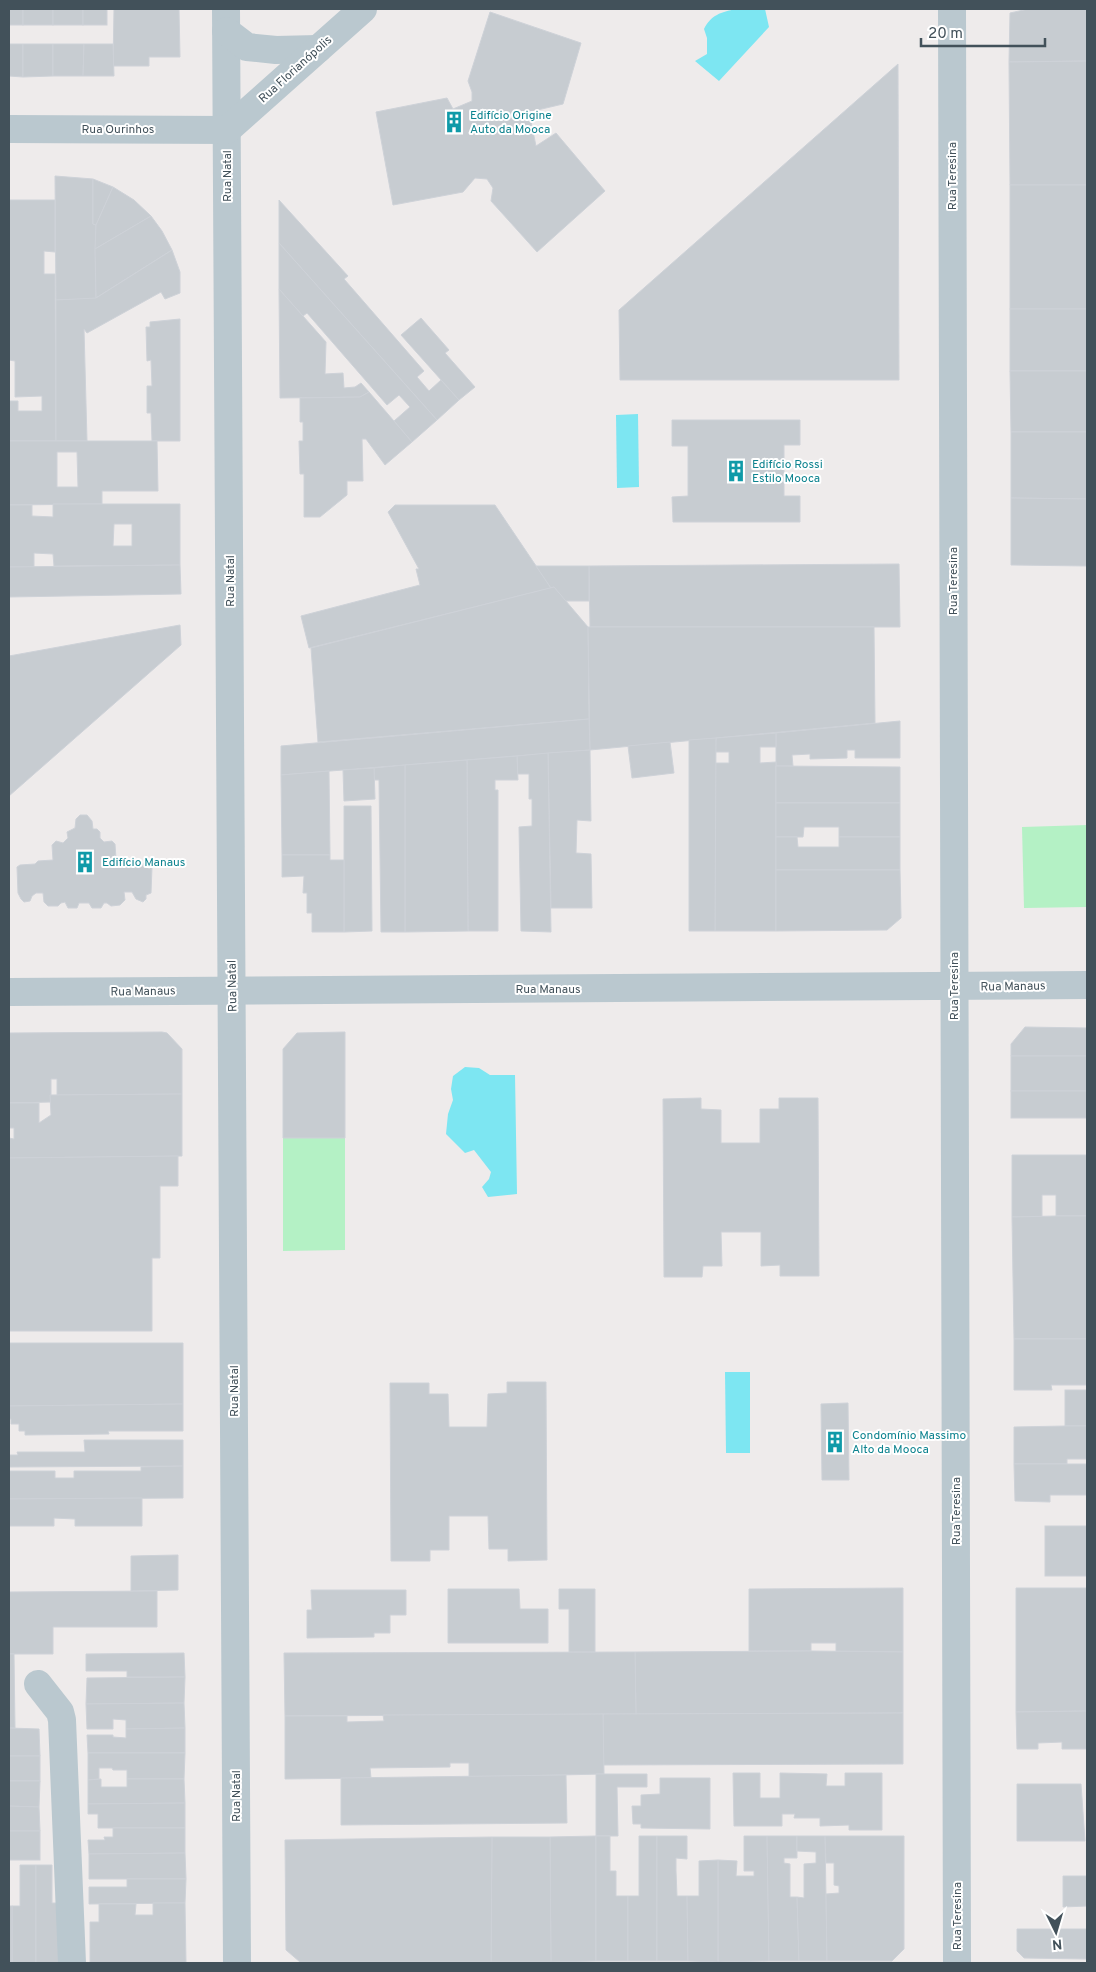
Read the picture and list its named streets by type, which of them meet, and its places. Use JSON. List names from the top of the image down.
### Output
{
  "streets": {
    "street": [
      "Rua Florianópolis",
      "Rua Ourinhos",
      "Rua Natal",
      "Rua Teresina",
      "Rua Manaus"
    ]
  },
  "crossings": [
    ["Rua Florianópolis", "Rua Ourinhos"],
    ["Rua Florianópolis", "Rua Natal"],
    ["Rua Ourinhos", "Rua Natal"],
    ["Rua Natal", "Rua Manaus"],
    ["Rua Teresina", "Rua Manaus"]
  ],
  "places": {
    "building": [
      "Edifício Origine Auto da Mooca",
      "Edifício Rossi Estilo Mooca",
      "Edifício Manaus",
      "Condomínio Massimo Alto da Mooca"
    ]
  },
  "scale_bar": "20 m",
  "north": "bottom"
}
